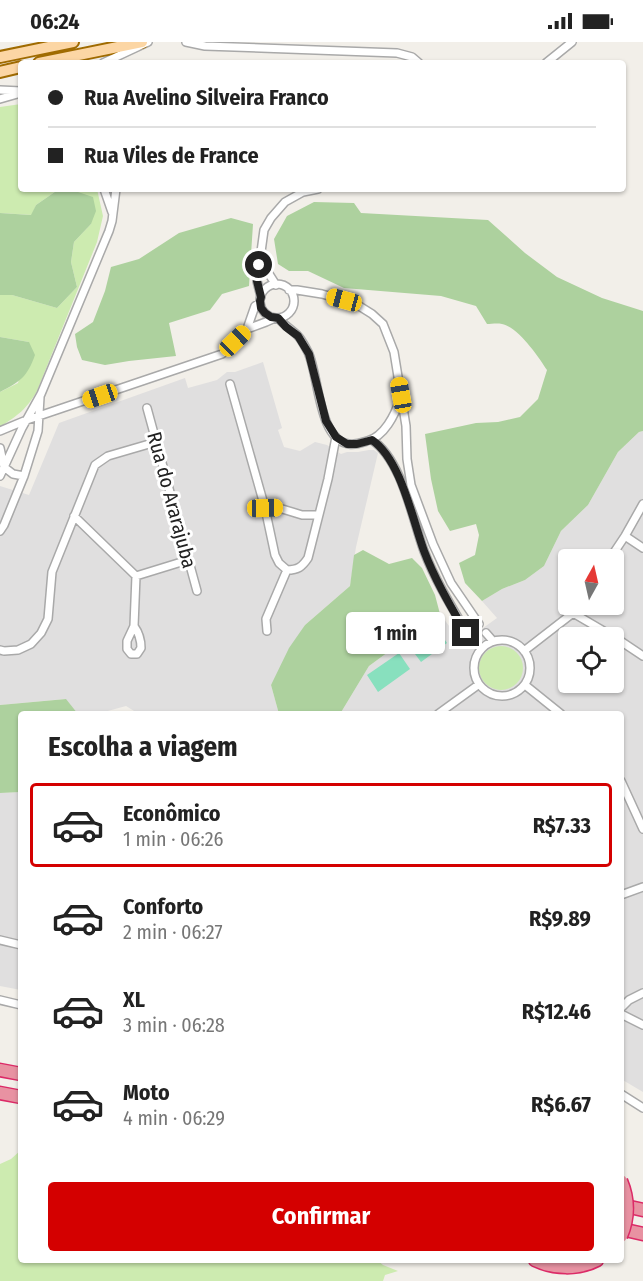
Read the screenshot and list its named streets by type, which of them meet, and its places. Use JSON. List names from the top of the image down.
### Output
{
  "streets": {
    "street": ["Rua do Ararajuba"]
  },
  "north": "top",
  "page": {
    "status": "06:24",
    "banner": ["Rua Avelino Silveira Franco", "Rua Viles de France"],
    "bubble": "1 min",
    "heading": "Escolha a viagem",
    "list": [
      {
        "name": "Econômico",
        "note": "1 min · 06:26",
        "value": "R$7.33"
      },
      {
        "name": "Conforto",
        "note": "2 min · 06:27",
        "value": "R$9.89"
      },
      {
        "name": "XL",
        "note": "3 min · 06:28",
        "value": "R$12.46"
      },
      {
        "name": "Moto",
        "note": "4 min · 06:29",
        "value": "R$6.67"
      }
    ],
    "buttons": "Confirmar"
  }
}
